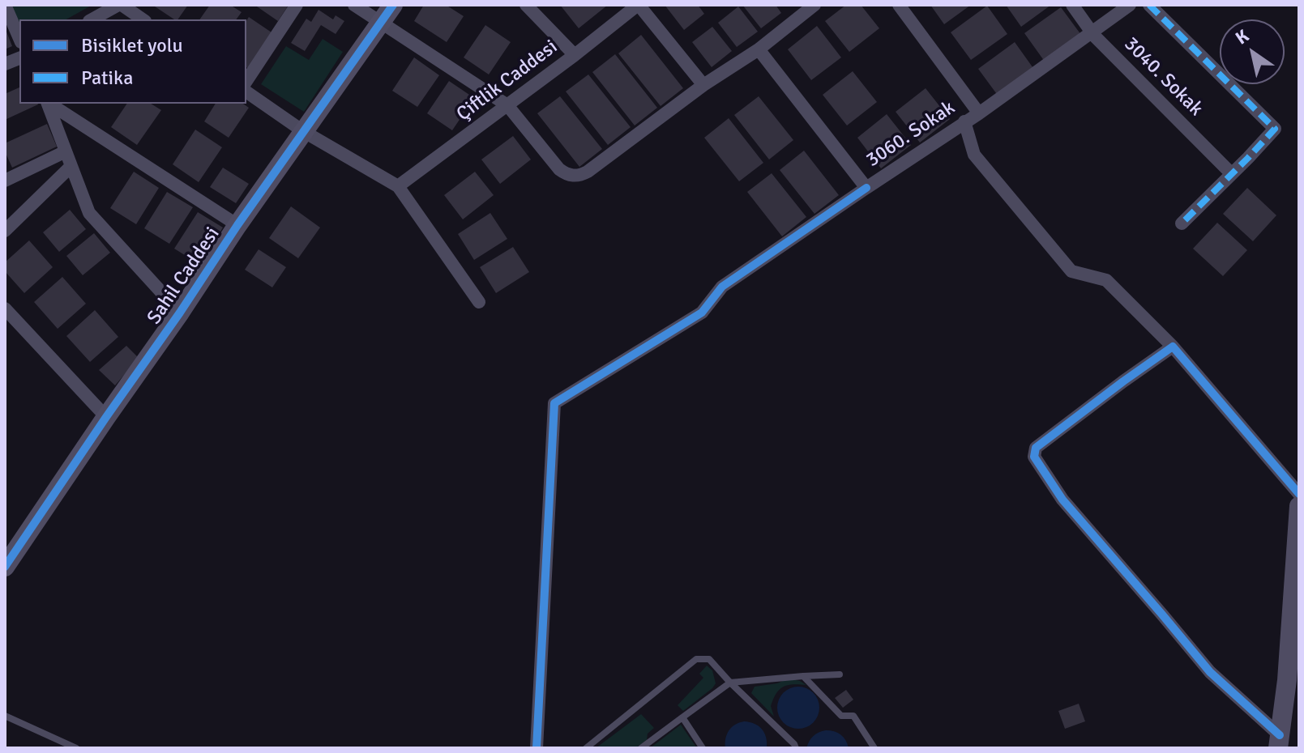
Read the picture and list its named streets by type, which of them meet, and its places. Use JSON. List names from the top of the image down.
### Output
{
  "streets": {
    "street": [
      "3040. Sokak",
      "Çiftlik Caddesi",
      "3060. Sokak",
      "Sahil Caddesi"
    ]
  },
  "legend": ["Bisiklet yolu", "Patika"],
  "north": "top left"
}
